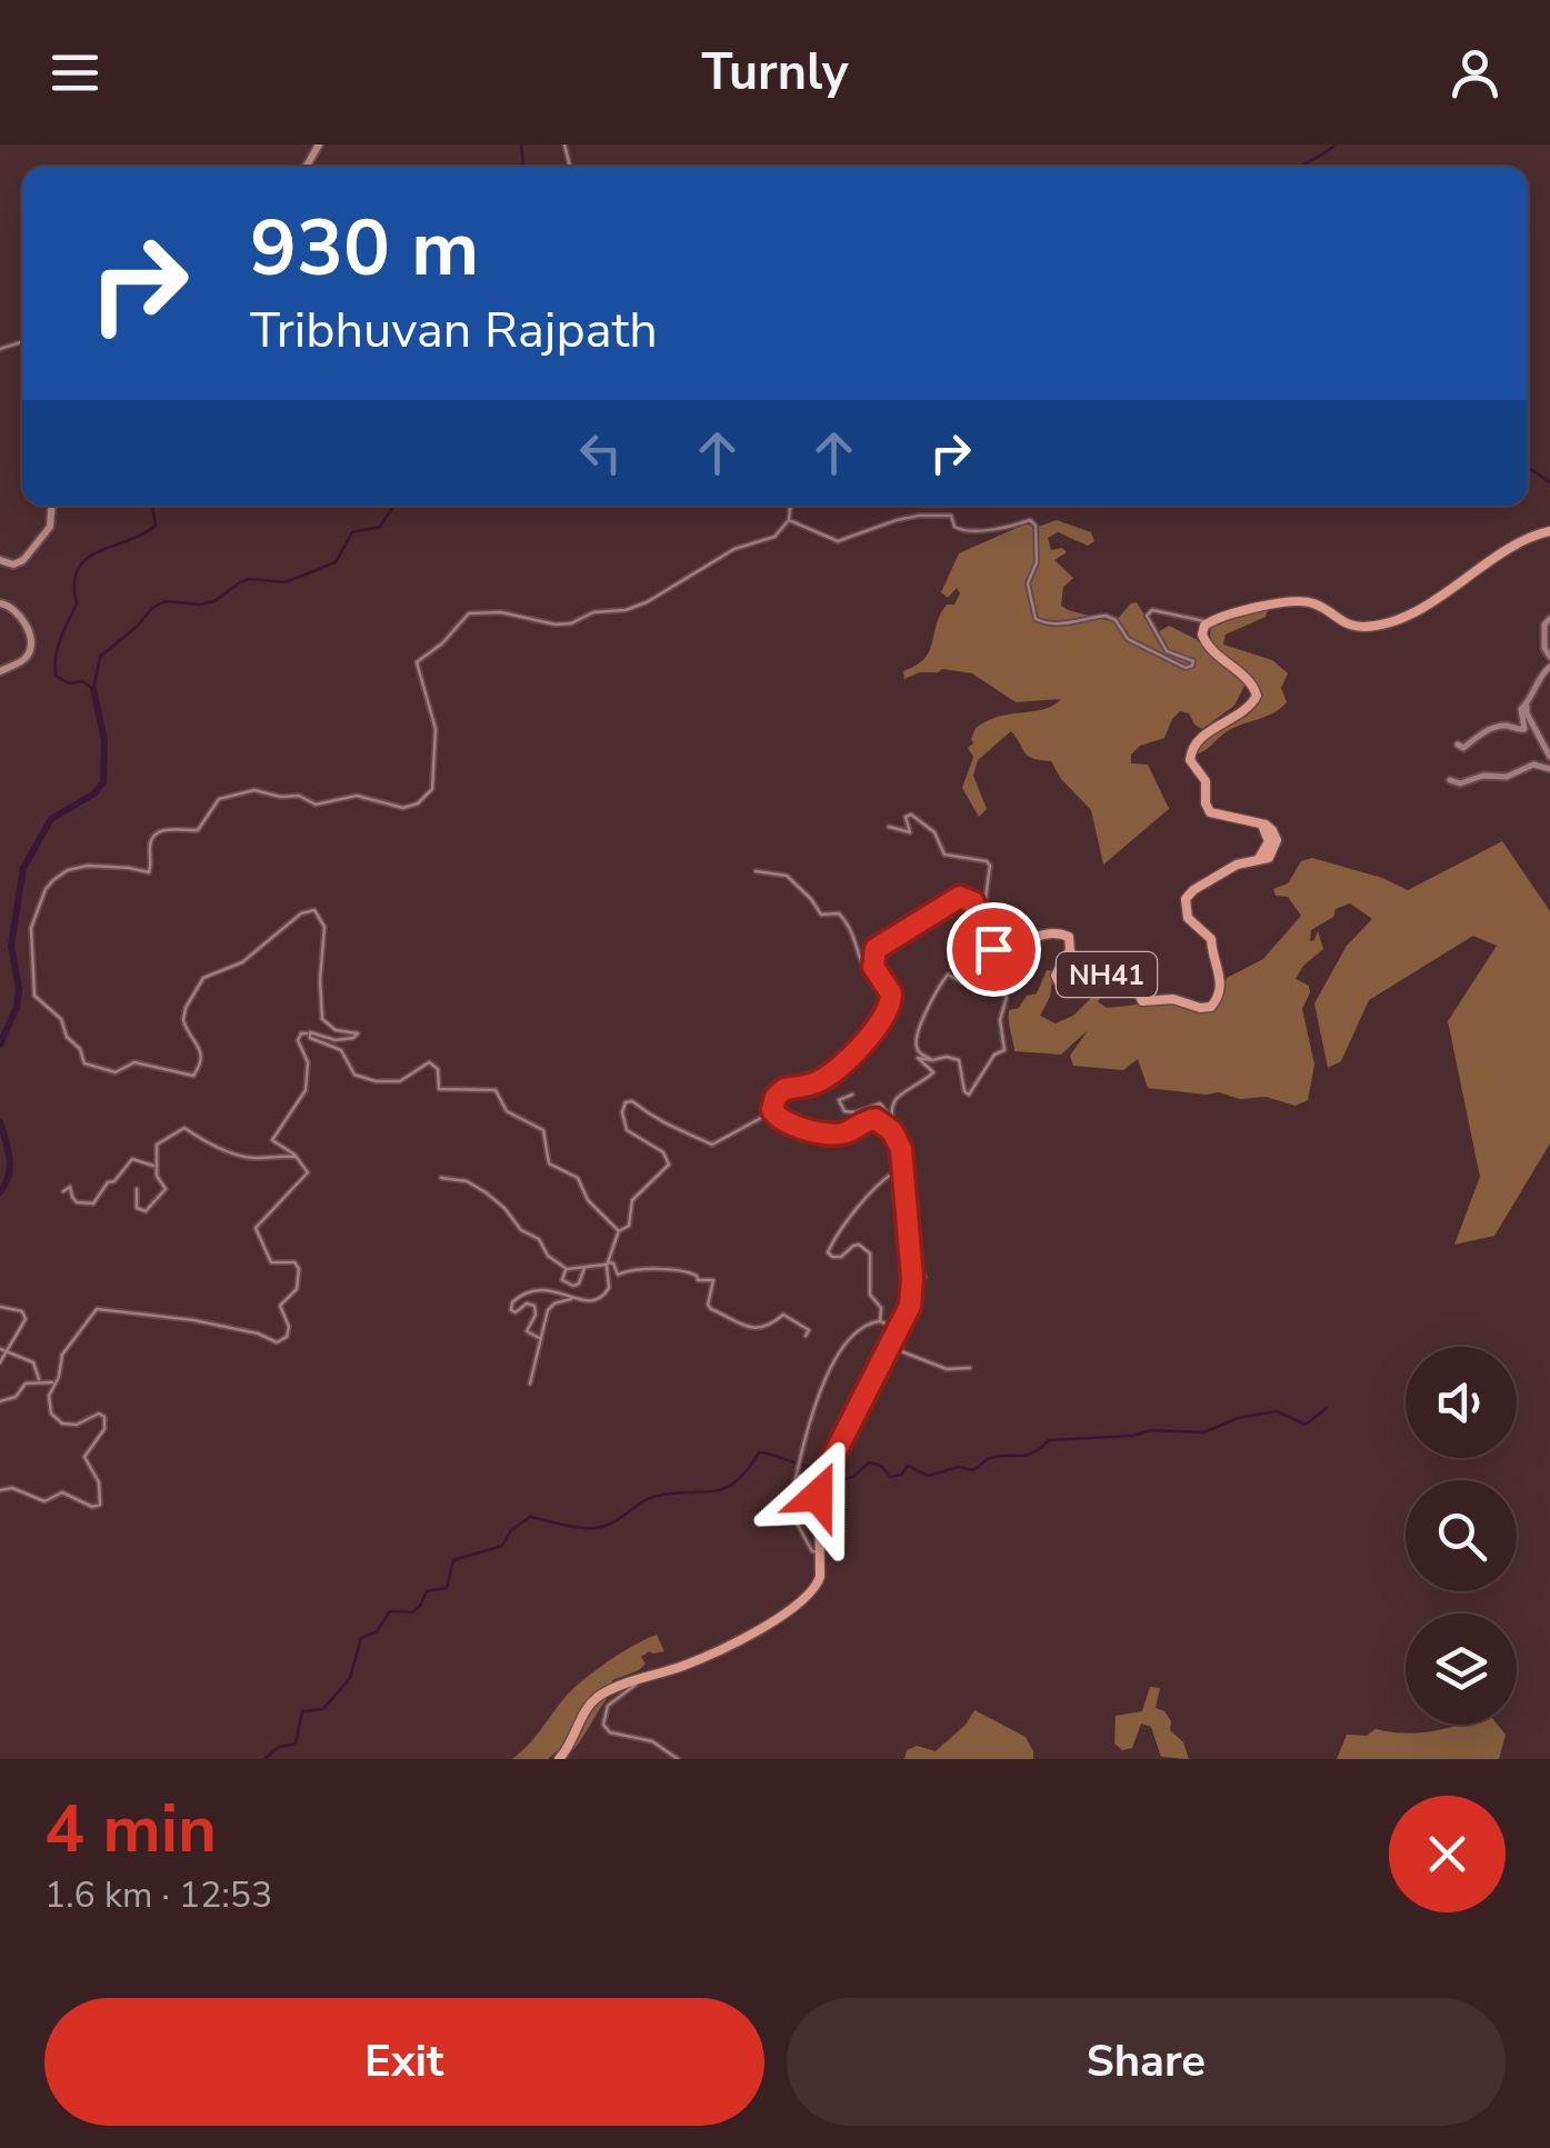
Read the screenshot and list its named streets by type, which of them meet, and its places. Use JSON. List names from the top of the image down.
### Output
{
  "streets": {
    "highway": ["NH41"]
  },
  "page": {
    "header": "Turnly",
    "turn": ["930 m", "Tribhuvan Rajpath"],
    "heading": ["4 min", "1.6 km · 12:53"],
    "buttons": ["Exit", "Share"]
  }
}
